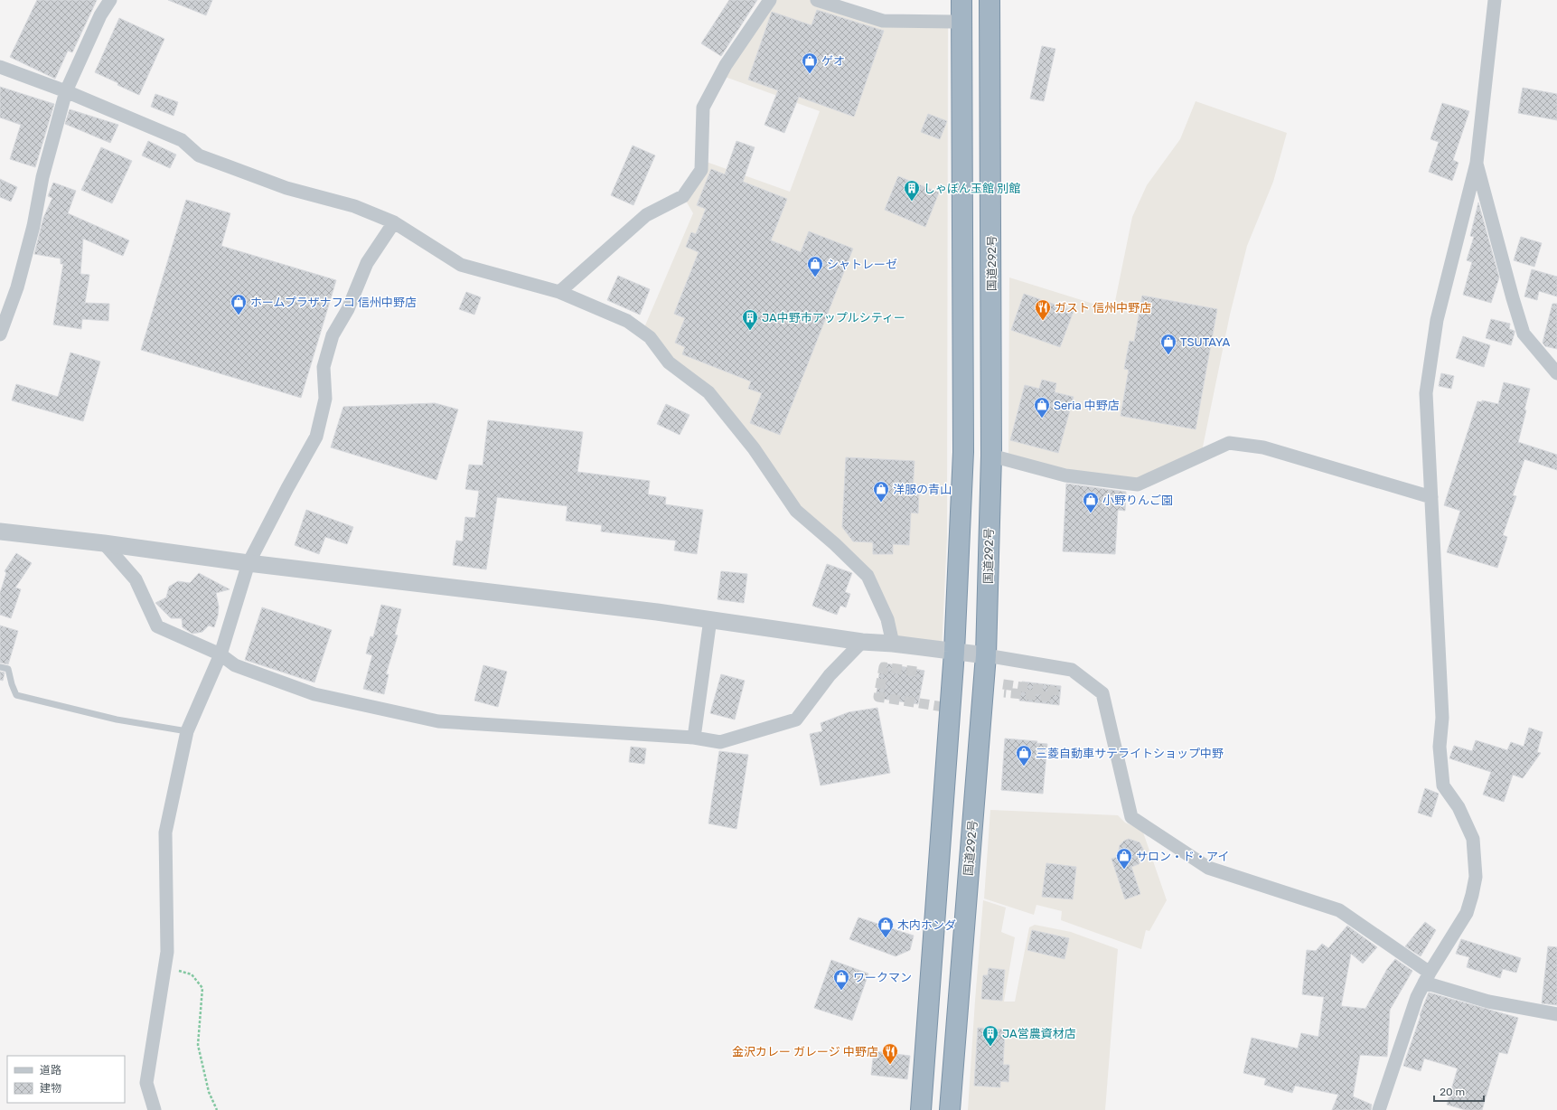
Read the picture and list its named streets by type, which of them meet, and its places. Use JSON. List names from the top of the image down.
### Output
{
  "streets": {
    "highway": ["国道292号"]
  },
  "places": {
    "shop": [
      "ゲオ",
      "シャトレーゼ",
      "ホームプラザナフコ 信州中野店",
      "TSUTAYA",
      "Seria 中野店",
      "洋服の青山",
      "小野りんご園",
      "三菱自動車サテライトショップ中野",
      "サロン・ド・アイ",
      "木内ホンダ",
      "ワークマン"
    ],
    "building": ["しゃぼん玉館 別館", "JA中野市アップルシティー", "JA営農資材店"],
    "restaurant": ["ガスト 信州中野店", "金沢カレー ガレージ 中野店"]
  },
  "legend": ["道路", "建物"],
  "scale_bar": "20 m"
}
